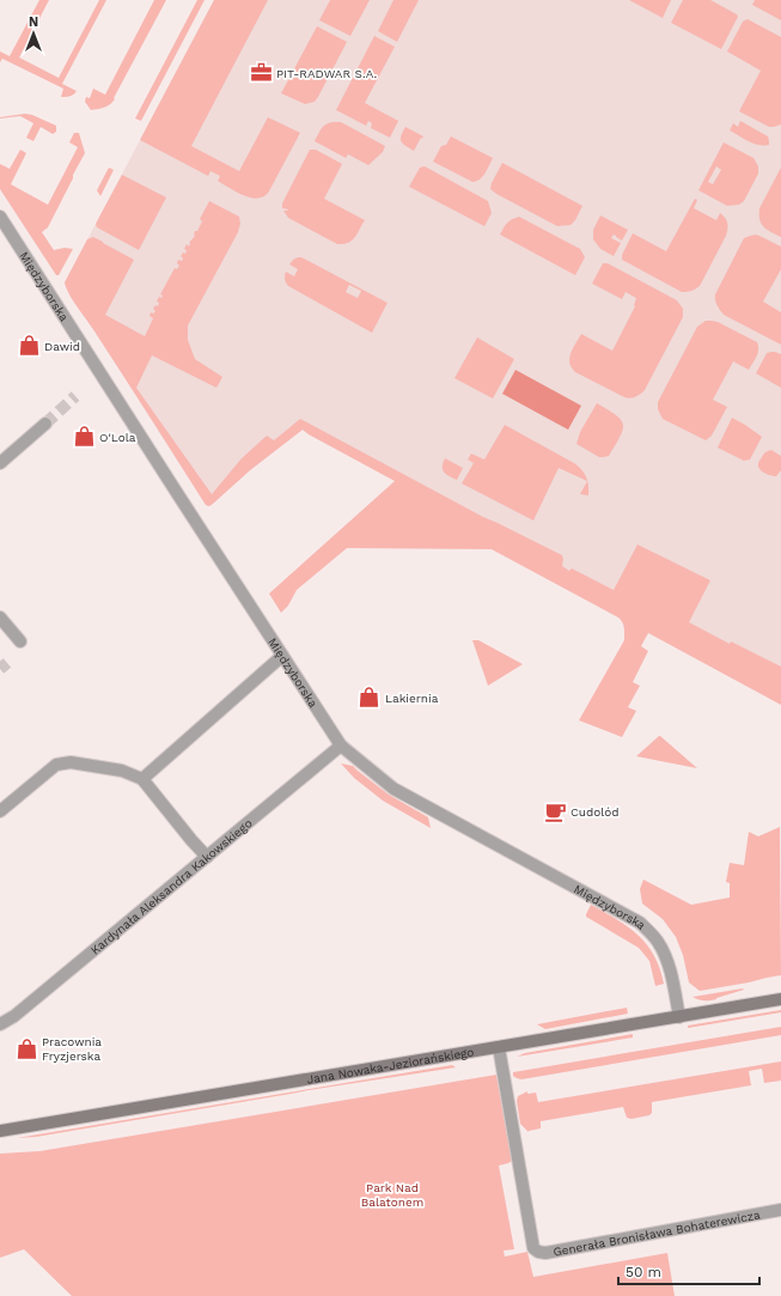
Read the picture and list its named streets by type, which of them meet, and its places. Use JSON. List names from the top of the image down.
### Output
{
  "streets": {
    "street": [
      "Międzyborska",
      "Kardynała Aleksandra Kakowskiego",
      "Jana Nowaka-Jeziorańskiego",
      "Generała Bronisława Bohaterewicza"
    ]
  },
  "crossings": [
    ["Międzyborska", "Kardynała Aleksandra Kakowskiego"],
    ["Międzyborska", "Jana Nowaka-Jeziorańskiego"],
    ["Jana Nowaka-Jeziorańskiego", "Generała Bronisława Bohaterewicza"]
  ],
  "parks": ["Park Nad Balatonem"],
  "places": {
    "office": ["PIT-RADWAR S.A."],
    "shop": [
      "Dawid",
      "O'Lola",
      "Lakiernia",
      "Pracownia Fryzjerska"
    ],
    "cafe": ["Cudolód"]
  },
  "scale_bar": "50 m",
  "north": "top"
}
